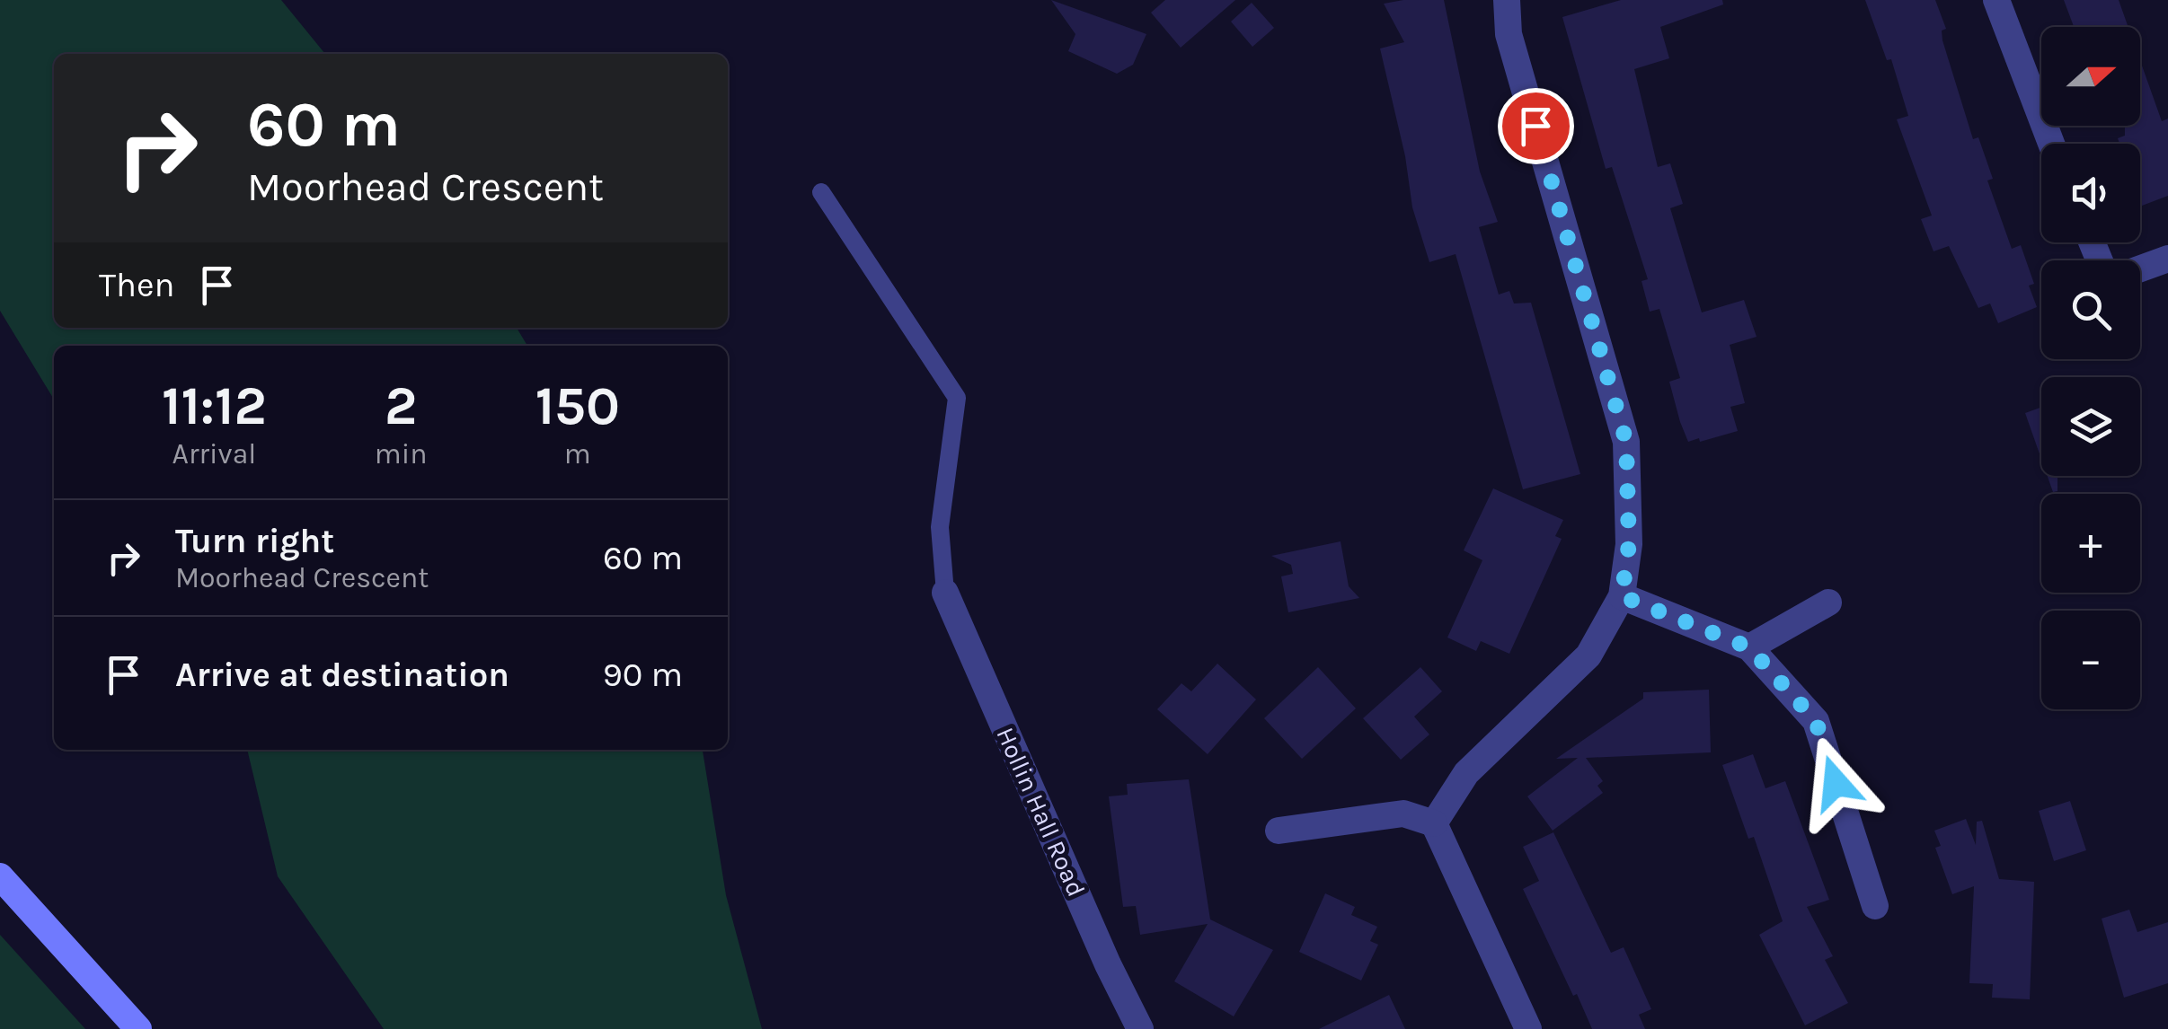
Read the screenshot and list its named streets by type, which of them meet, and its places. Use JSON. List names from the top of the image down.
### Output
{
  "streets": {
    "street": ["Hollin Hall Road"]
  },
  "north": "right",
  "page": {
    "map_buttons": ["+", "−"],
    "turn": ["60 m", "Moorhead Crescent"],
    "then": "Then",
    "eta": [
      "11:12",
      "Arrival",
      "2",
      "min",
      "150",
      "m"
    ],
    "list": [
      {
        "name": "Turn right",
        "note": "Moorhead Crescent",
        "value": "60 m"
      },
      {
        "name": "Arrive at destination",
        "value": "90 m"
      }
    ]
  }
}
